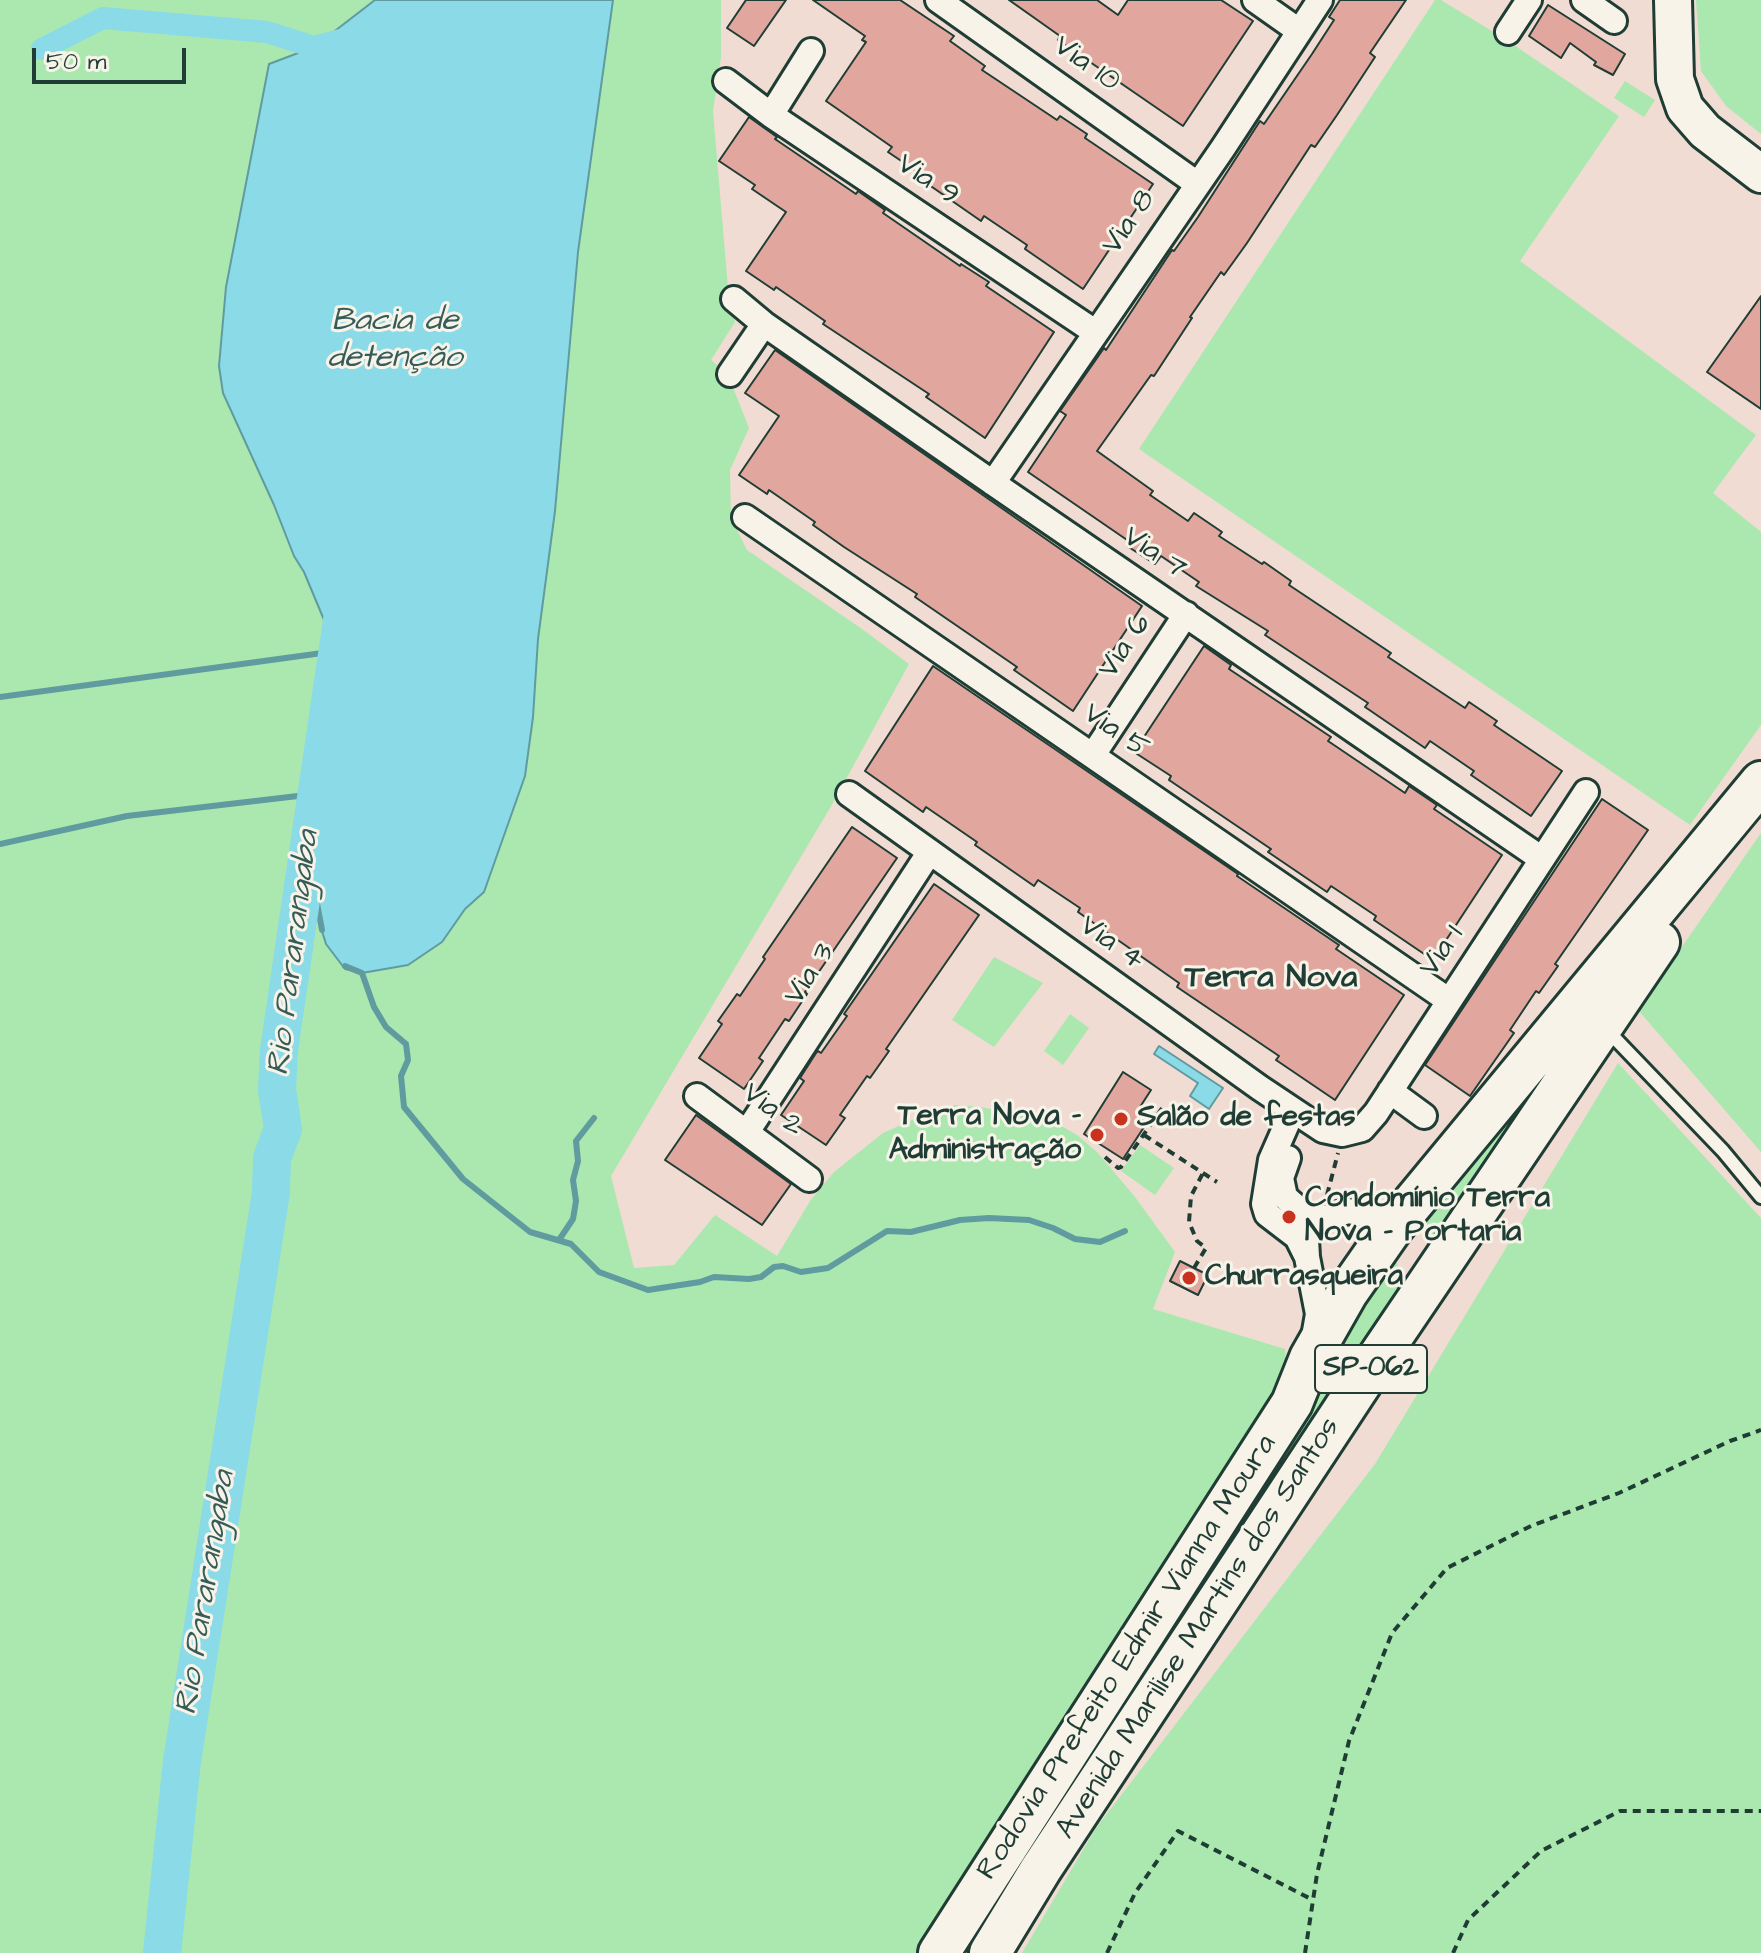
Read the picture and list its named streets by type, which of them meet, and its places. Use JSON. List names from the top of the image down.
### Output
{
  "streets": {
    "main road": ["SP-062", "Avenida Marilise Martins dos Santos", "Rodovia Prefeito Edmir Vianna Moura"],
    "street": [
      "Via 10",
      "Via 9",
      "Via 8",
      "Via 7",
      "Via 6",
      "Via 5",
      "Via 4",
      "Via 1",
      "Via 3",
      "Via 2"
    ]
  },
  "crossings": [
    ["Via 10", "Via 8"],
    ["Via 9", "Via 8"],
    ["Via 8", "Via 7"],
    ["Via 7", "Via 6"],
    ["Via 7", "Via 1"],
    ["Via 6", "Via 5"],
    ["Via 5", "Via 1"],
    ["Via 4", "Via 1"],
    ["Via 4", "Via 3"],
    ["Via 3", "Via 2"],
    ["SP-062", "Rodovia Prefeito Edmir Vianna Moura"]
  ],
  "districts": ["Terra Nova"],
  "water": ["Bacia de detenção", "Rio Pararangaba"],
  "places": [
    "Salão de festas",
    "Terra Nova - Administração",
    "Condomínio Terra Nova - Portaria",
    "Churrasqueira"
  ],
  "scale_bar": "50 m"
}
